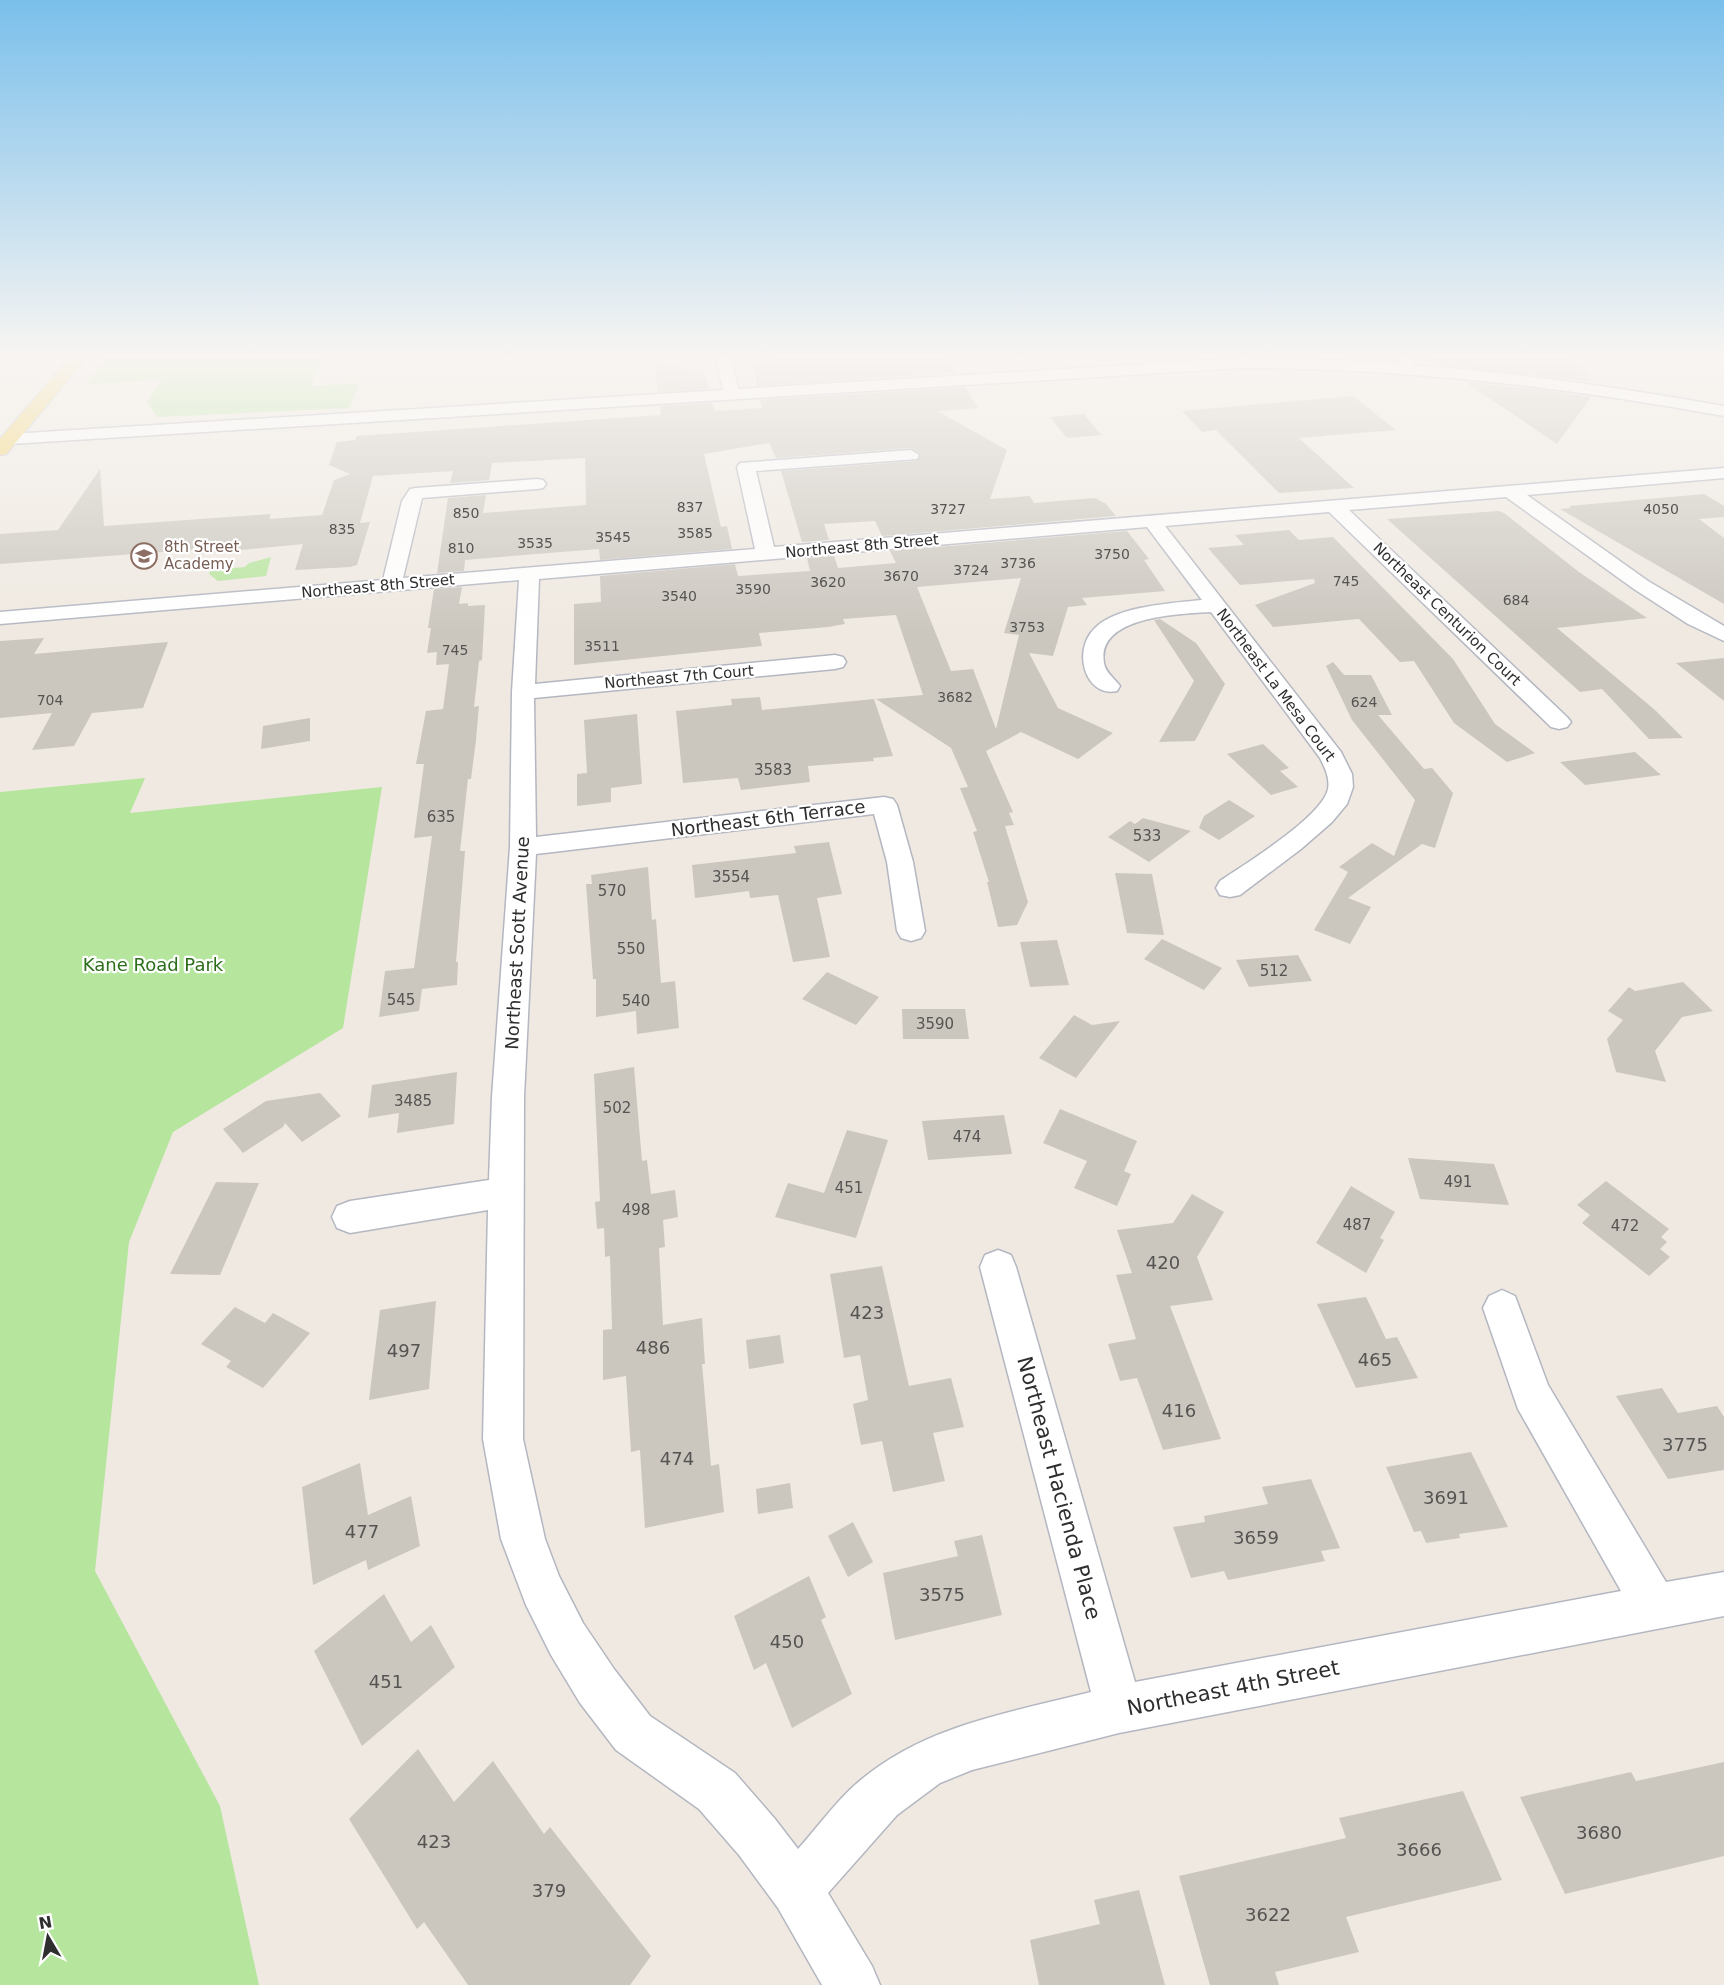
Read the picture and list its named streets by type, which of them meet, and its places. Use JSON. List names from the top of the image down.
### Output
{
  "streets": {
    "street": [
      "Northeast 8th Street",
      "Northeast Centurion Court",
      "Northeast 7th Court",
      "Northeast La Mesa Court",
      "Northeast 6th Terrace",
      "Northeast Scott Avenue",
      "Northeast Hacienda Place",
      "Northeast 4th Street"
    ]
  },
  "crossings": [
    ["Northeast 8th Street", "Northeast Centurion Court"],
    ["Northeast 8th Street", "Northeast La Mesa Court"],
    ["Northeast 8th Street", "Northeast Scott Avenue"],
    ["Northeast 7th Court", "Northeast Scott Avenue"],
    ["Northeast 6th Terrace", "Northeast Scott Avenue"],
    ["Northeast Scott Avenue", "Northeast 4th Street"],
    ["Northeast Hacienda Place", "Northeast 4th Street"]
  ],
  "parks": ["Kane Road Park"],
  "places": {
    "school or university": ["8th Street Academy"]
  },
  "house_numbers": [
    "837",
    "3727",
    "4050",
    "850",
    "835",
    "3585",
    "3545",
    "3535",
    "810",
    "3750",
    "3736",
    "3724",
    "3670",
    "745",
    "3620",
    "3590",
    "3540",
    "684",
    "3753",
    "3511",
    "745",
    "3682",
    "704",
    "624",
    "3583",
    "635",
    "533",
    "3554",
    "570",
    "550",
    "512",
    "545",
    "540",
    "3590",
    "3485",
    "502",
    "474",
    "491",
    "451",
    "498",
    "487",
    "472",
    "420",
    "423",
    "486",
    "497",
    "465",
    "416",
    "3775",
    "474",
    "3691",
    "477",
    "3659",
    "3575",
    "450",
    "451",
    "3680",
    "423",
    "3666",
    "379",
    "3622"
  ],
  "north": "top"
}
